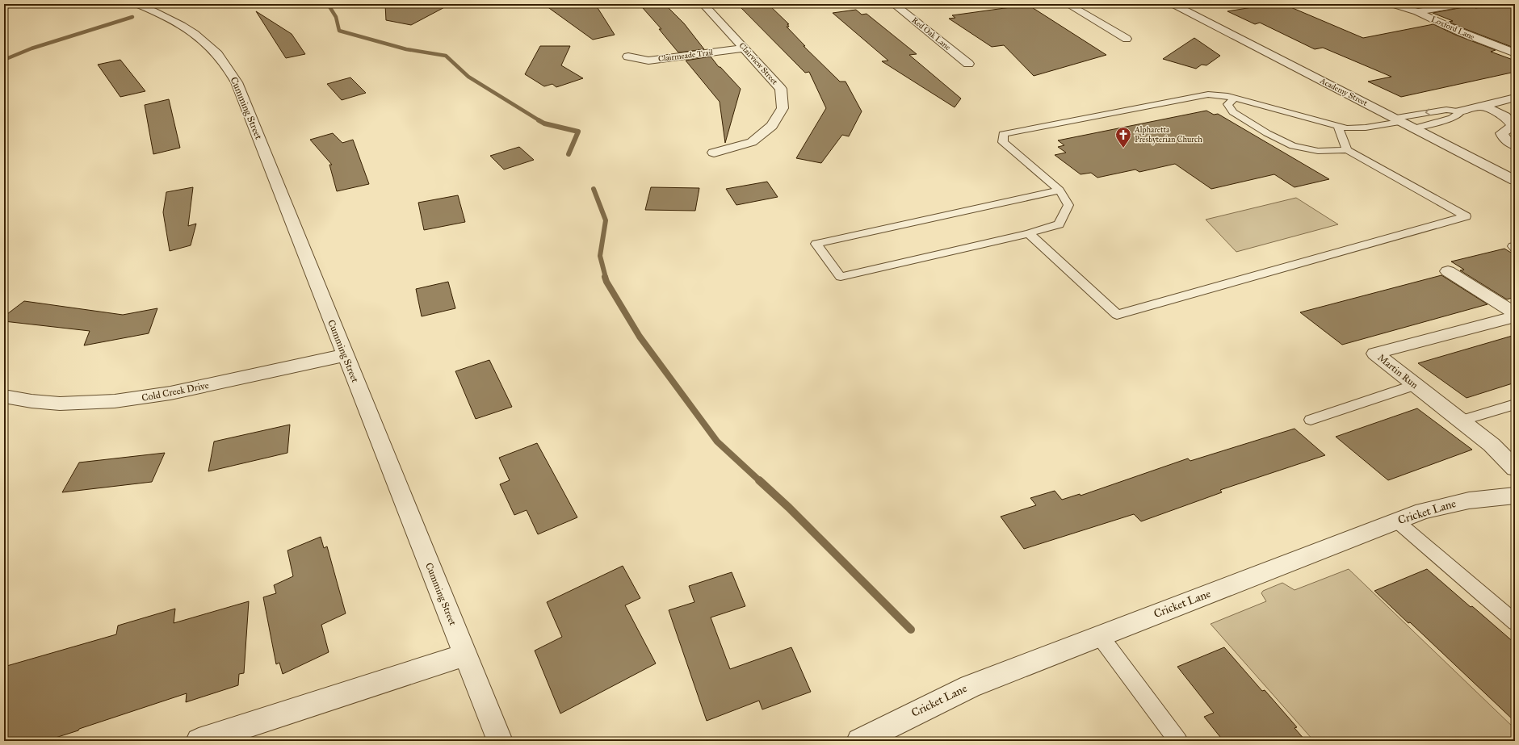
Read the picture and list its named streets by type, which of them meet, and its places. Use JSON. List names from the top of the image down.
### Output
{
  "streets": {
    "street": [
      "Loxford Lane",
      "Red Oak Lane",
      "Clairmeade Trail",
      "Clairview Street",
      "Academy Street",
      "Cumming Street",
      "Martin Run",
      "Cold Creek Drive",
      "Cricket Lane"
    ]
  },
  "crossings": [
    ["Clairmeade Trail", "Clairview Street"],
    ["Cumming Street", "Cold Creek Drive"]
  ],
  "places": {
    "church": ["Alpharetta Presbyterian Church"]
  }
}
